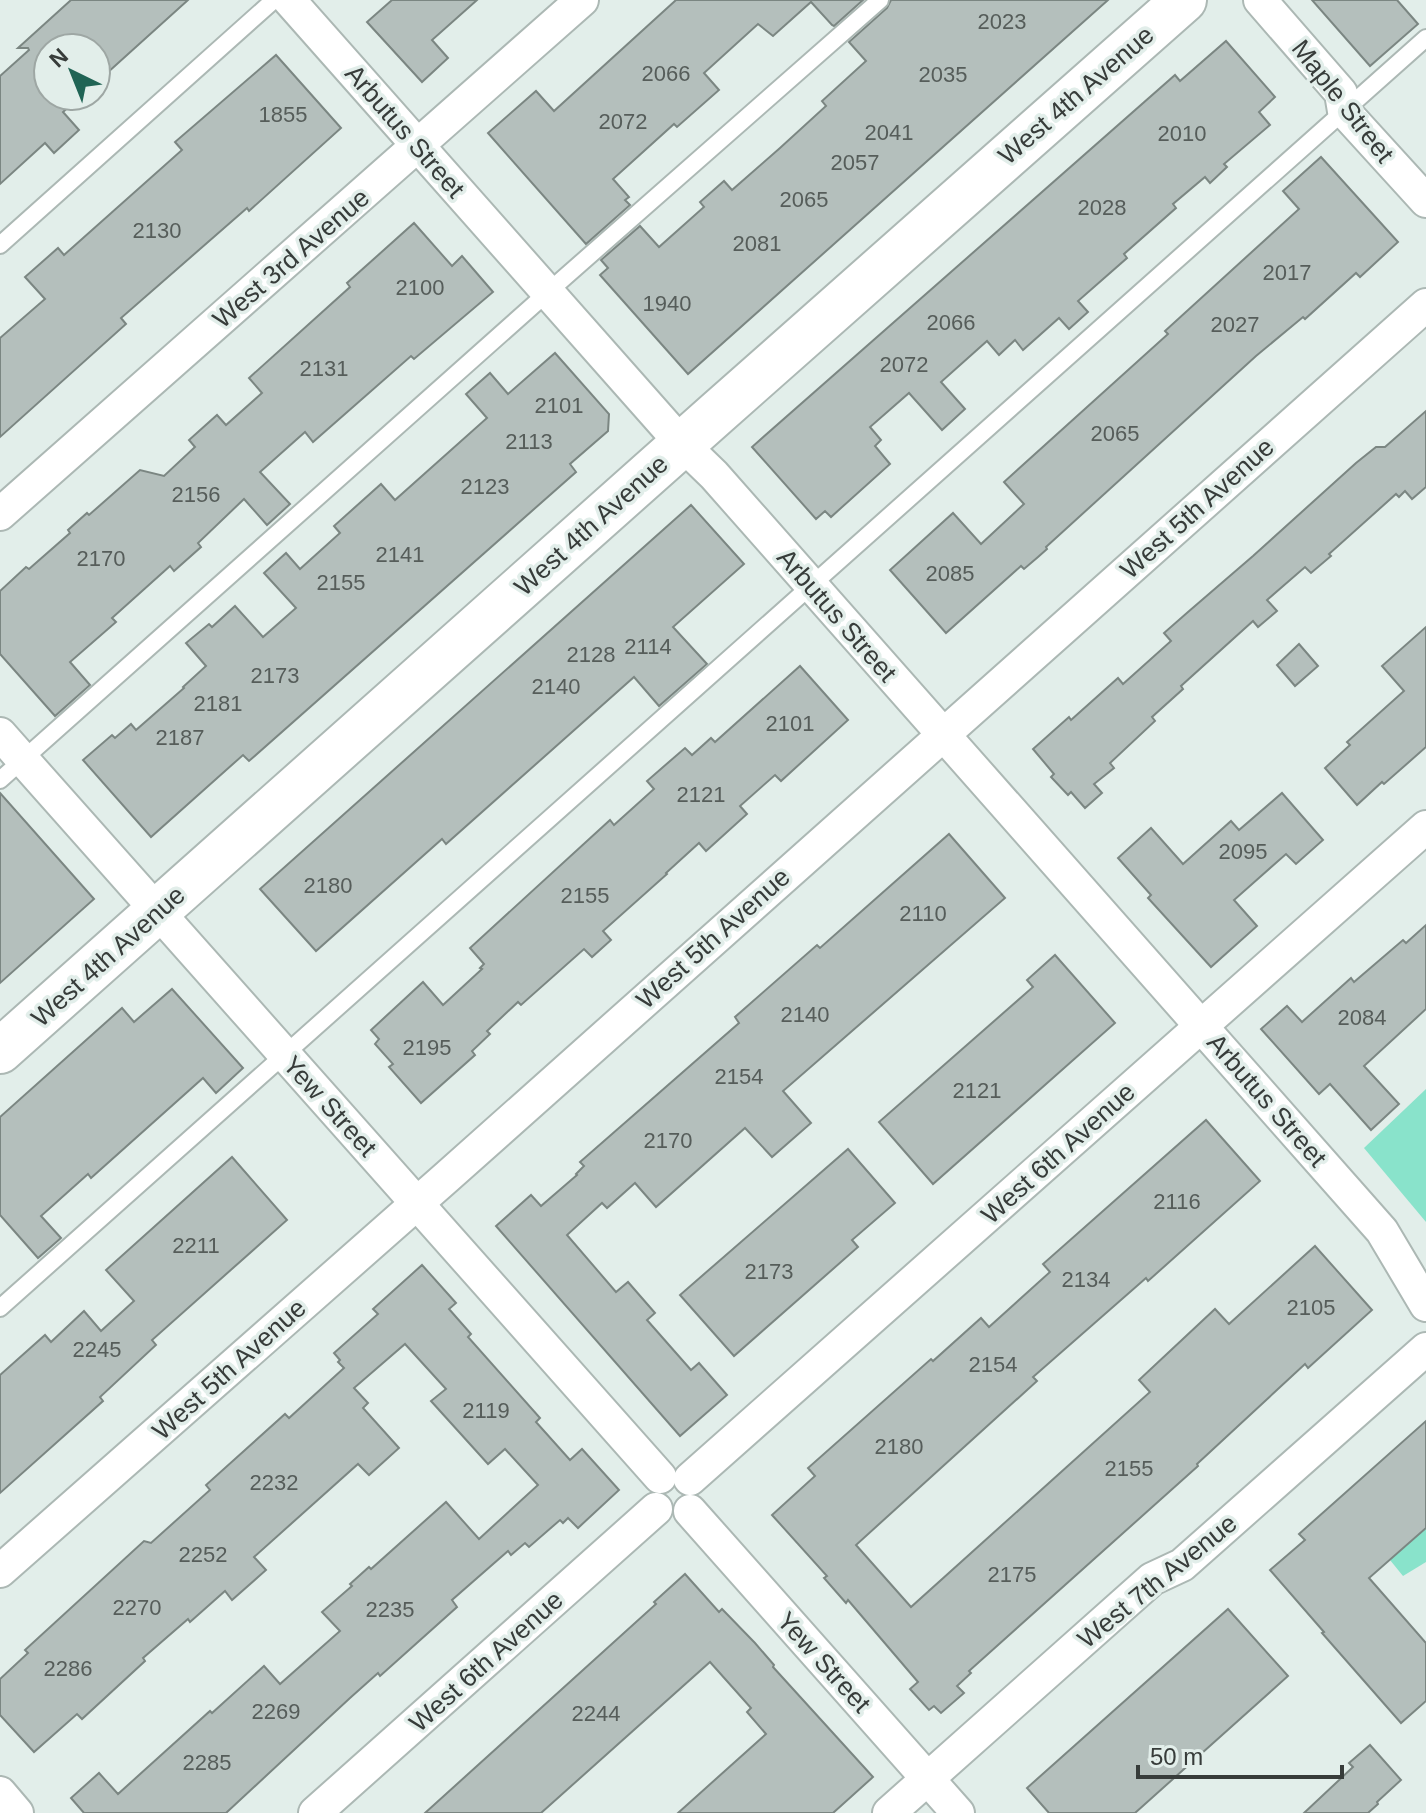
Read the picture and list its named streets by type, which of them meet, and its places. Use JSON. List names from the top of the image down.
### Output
{
  "streets": {
    "main road": ["West 4th Avenue"],
    "street": [
      "Maple Street",
      "Arbutus Street",
      "West 3rd Avenue",
      "West 5th Avenue",
      "Yew Street",
      "West 6th Avenue",
      "West 7th Avenue"
    ]
  },
  "crossings": [
    ["West 4th Avenue", "Arbutus Street"],
    ["West 4th Avenue", "Yew Street"],
    ["Arbutus Street", "West 3rd Avenue"],
    ["Arbutus Street", "West 5th Avenue"],
    ["Arbutus Street", "West 6th Avenue"],
    ["West 5th Avenue", "Yew Street"],
    ["Yew Street", "West 6th Avenue"],
    ["Yew Street", "West 7th Avenue"]
  ],
  "house_numbers": [
    "2023",
    "2066",
    "2035",
    "1855",
    "2072",
    "2041",
    "2010",
    "2057",
    "2065",
    "2028",
    "2130",
    "2081",
    "2017",
    "2100",
    "1940",
    "2066",
    "2027",
    "2072",
    "2131",
    "2101",
    "2065",
    "2113",
    "2123",
    "2156",
    "2141",
    "2170",
    "2085",
    "2155",
    "2114",
    "2128",
    "2173",
    "2140",
    "2181",
    "2101",
    "2187",
    "2121",
    "2095",
    "2180",
    "2155",
    "2110",
    "2140",
    "2084",
    "2195",
    "2154",
    "2121",
    "2170",
    "2116",
    "2211",
    "2173",
    "2134",
    "2105",
    "2245",
    "2154",
    "2119",
    "2180",
    "2155",
    "2232",
    "2252",
    "2175",
    "2270",
    "2235",
    "2286",
    "2269",
    "2244",
    "2285"
  ],
  "scale_bar": "50 m",
  "north": "top left"
}
